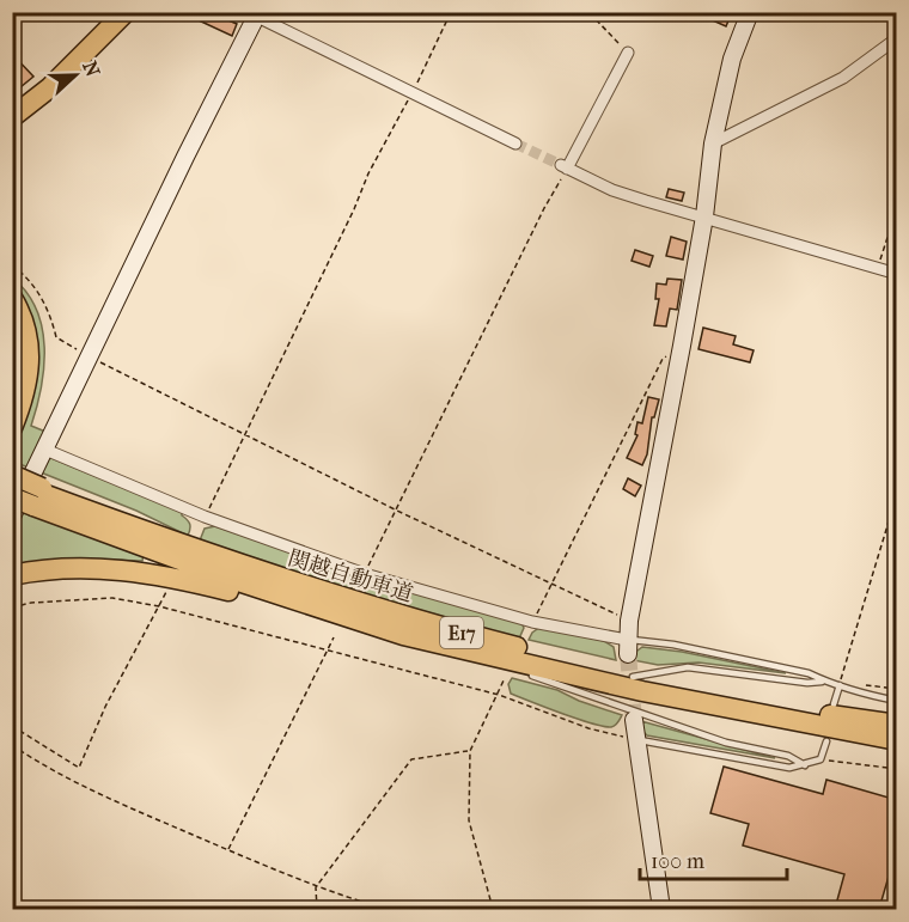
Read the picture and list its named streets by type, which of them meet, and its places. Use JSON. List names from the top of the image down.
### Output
{
  "streets": {
    "highway": ["関越自動車道", "E17"]
  },
  "scale_bar": "100 m",
  "north": "right"
}
